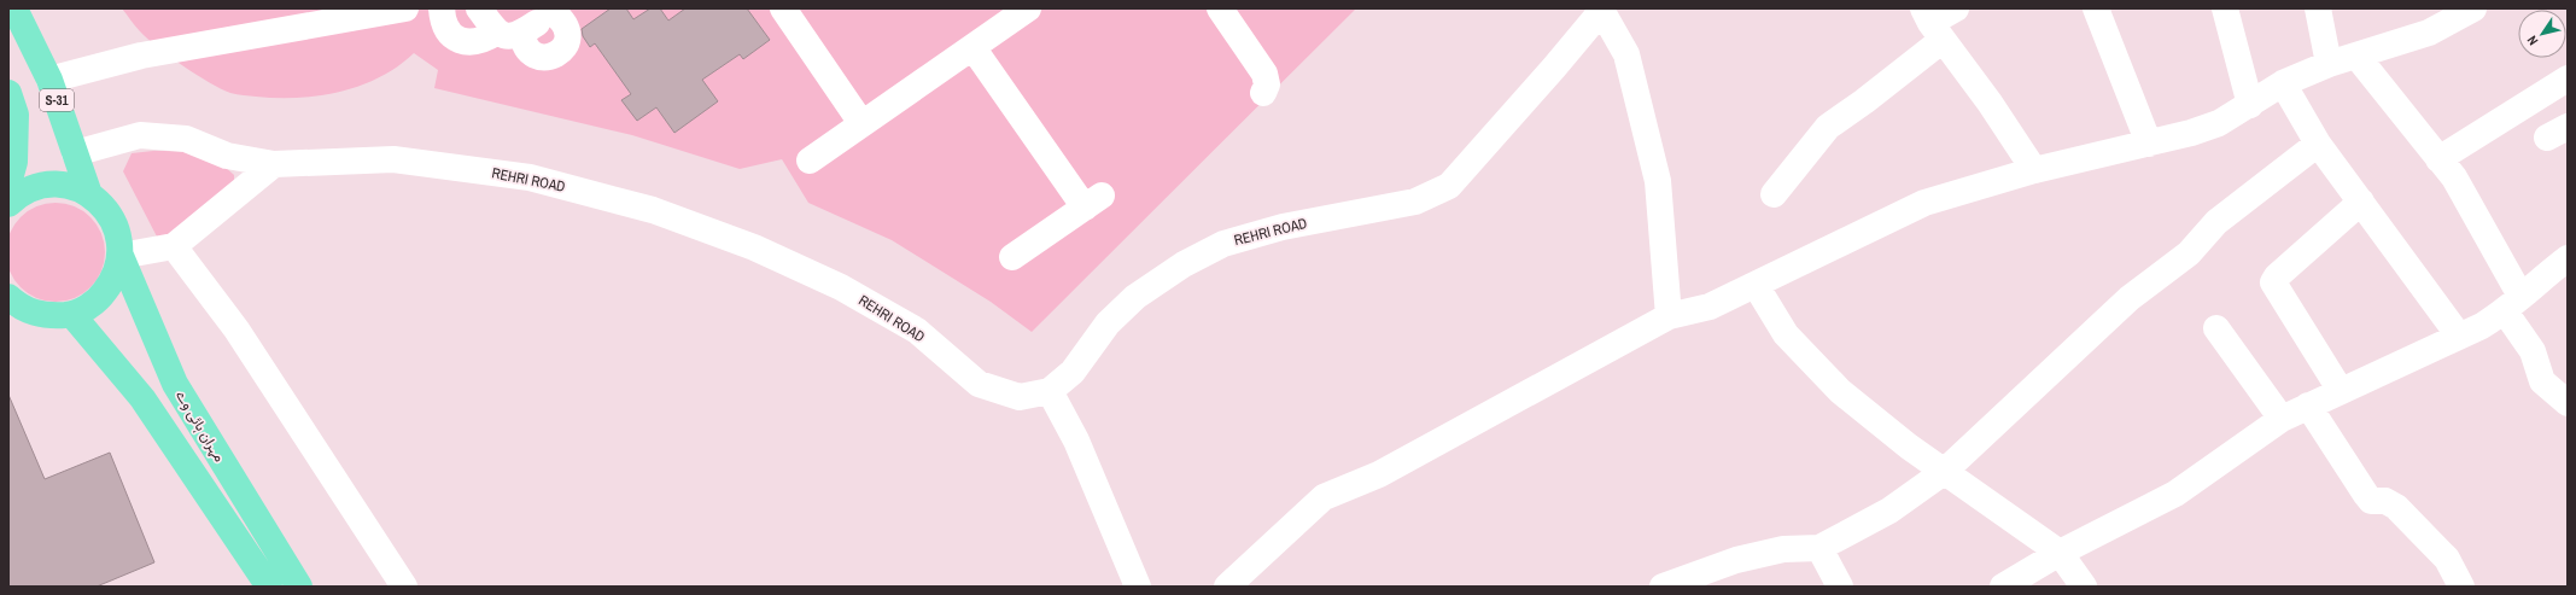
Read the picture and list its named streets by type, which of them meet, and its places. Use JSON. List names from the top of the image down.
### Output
{
  "streets": {
    "main road": ["S-31", "مہران ہائی وے"],
    "street": ["REHRI ROAD"]
  },
  "crossings": [
    ["S-31", "REHRI ROAD"]
  ],
  "north": "bottom left"
}
